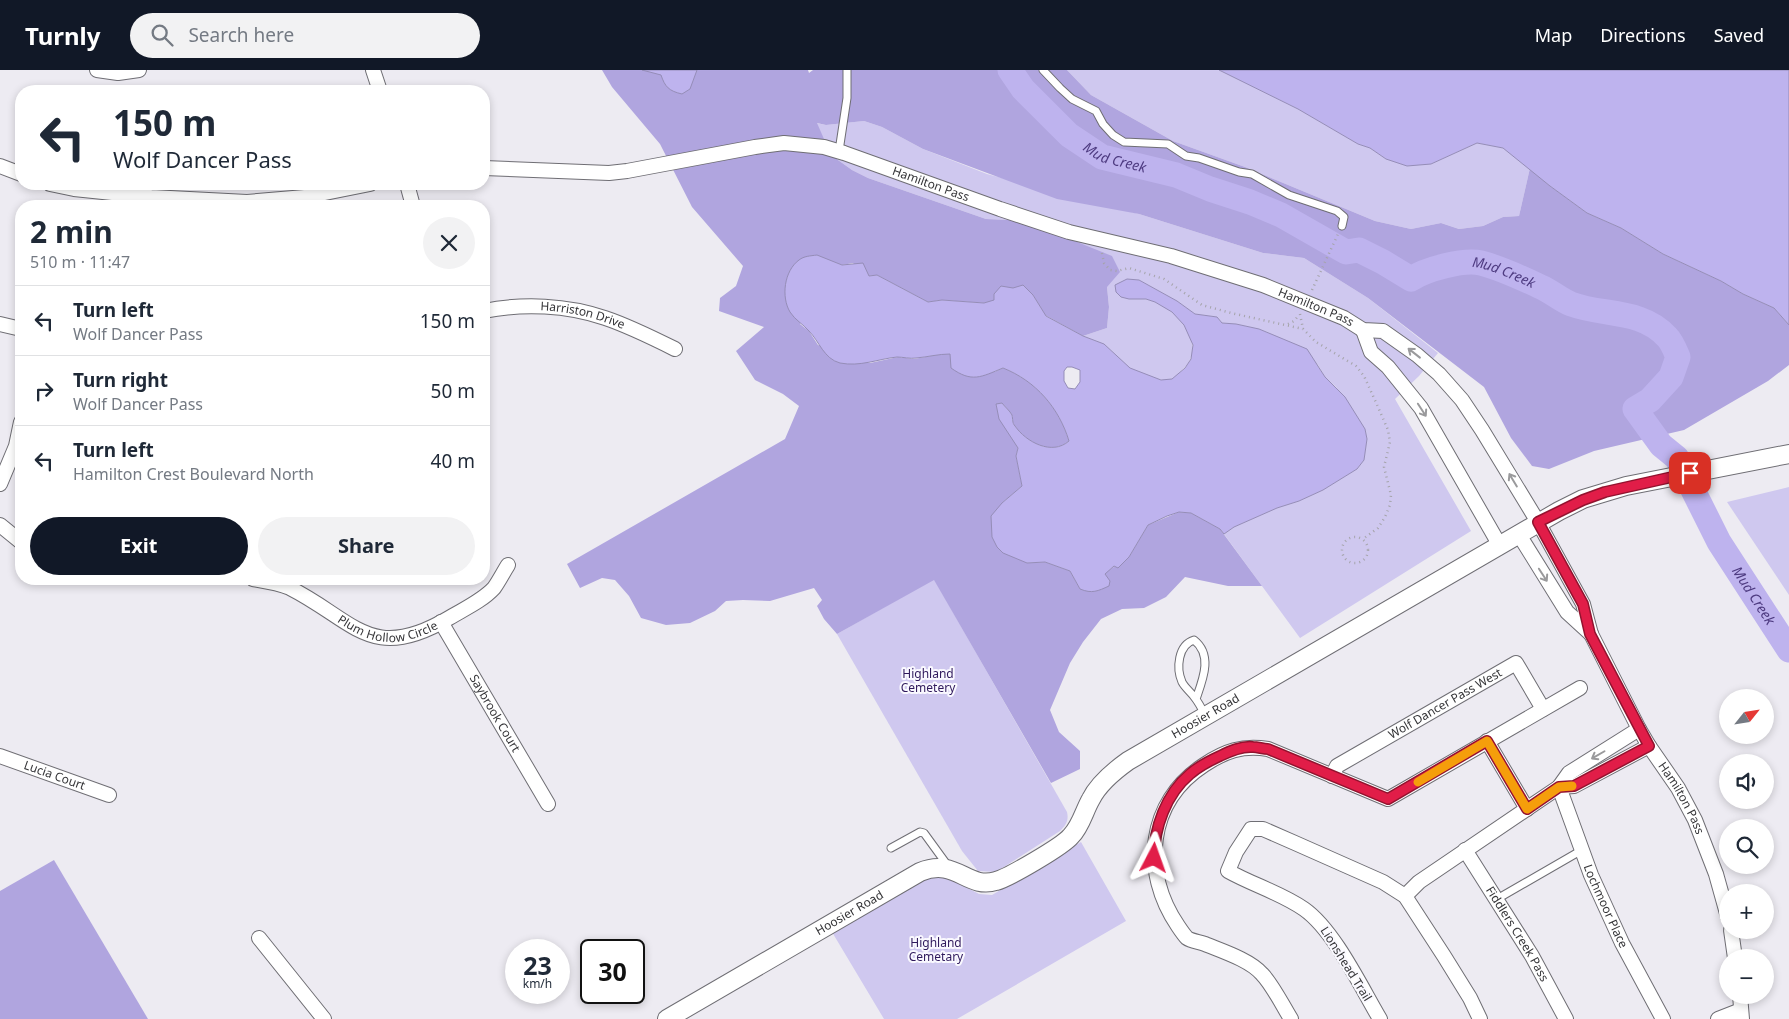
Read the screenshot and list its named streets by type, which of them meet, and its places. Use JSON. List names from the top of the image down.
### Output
{
  "streets": {
    "street": [
      "Hamilton Pass",
      "Harriston Drive",
      "Plum Hollow Circle",
      "Wolf Dancer Pass West",
      "Saybrook Court",
      "Hoosier Road",
      "Lucia Court",
      "Lochmoor Place",
      "Fiddlers Creek Pass",
      "Lionshead Trail"
    ]
  },
  "crossings": [
    ["Hamilton Pass", "Hoosier Road"],
    ["Plum Hollow Circle", "Saybrook Court"]
  ],
  "water": ["Mud Creek"],
  "parks": ["Highland Cemetery", "Highland Cemetary"],
  "north": "top right",
  "page": {
    "header": "Turnly",
    "search": "Search here",
    "nav": ["Map", "Directions", "Saved"],
    "turn": ["150 m", "Wolf Dancer Pass"],
    "heading": ["2 min", "510 m · 11:47"],
    "list": [
      {
        "name": "Turn left",
        "note": "Wolf Dancer Pass",
        "value": "150 m"
      },
      {
        "name": "Turn right",
        "note": "Wolf Dancer Pass",
        "value": "50 m"
      },
      {
        "name": "Turn left",
        "note": "Hamilton Crest Boulevard North",
        "value": "40 m"
      }
    ],
    "buttons": ["Exit", "Share"],
    "map_buttons": ["+", "−"],
    "speed": "23 km/h",
    "limit": "30"
  }
}
